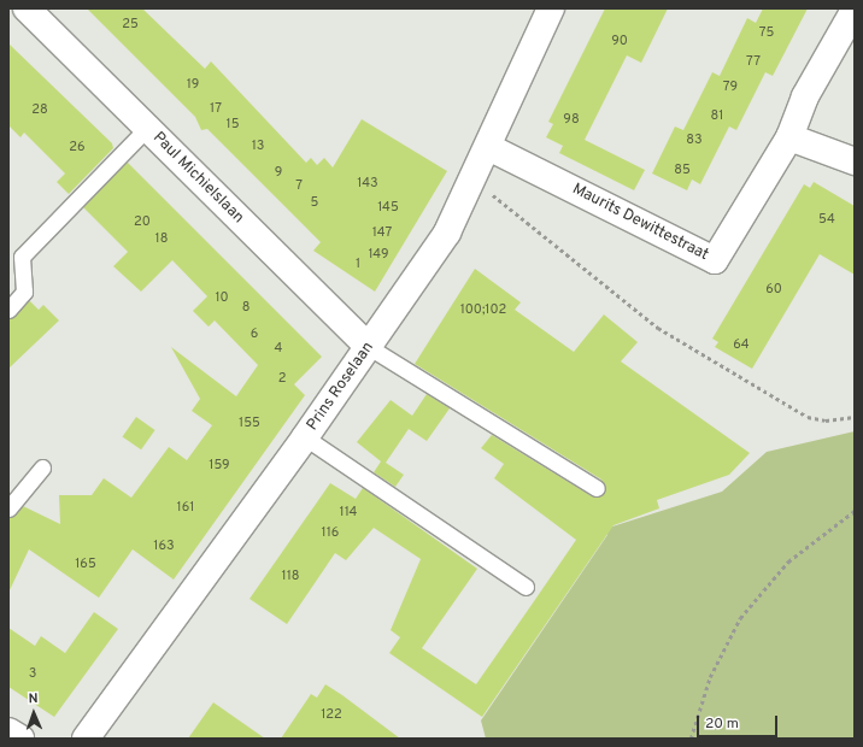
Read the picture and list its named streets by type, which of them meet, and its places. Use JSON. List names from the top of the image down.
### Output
{
  "streets": {
    "street": ["Paul Michielslaan", "Maurits Dewittestraat", "Prins Roselaan"]
  },
  "crossings": [
    ["Paul Michielslaan", "Prins Roselaan"],
    ["Maurits Dewittestraat", "Prins Roselaan"]
  ],
  "house_numbers": [
    "25",
    "75",
    "90",
    "77",
    "19",
    "79",
    "17",
    "28",
    "81",
    "98",
    "15",
    "83",
    "13",
    "26",
    "85",
    "9",
    "143",
    "7",
    "5",
    "145",
    "54",
    "20",
    "147",
    "18",
    "149",
    "1",
    "60",
    "10",
    "8",
    "100;102",
    "6",
    "64",
    "4",
    "2",
    "155",
    "159",
    "161",
    "114",
    "116",
    "163",
    "165",
    "118",
    "3",
    "122"
  ],
  "scale_bar": "20 m",
  "north": "top"
}
